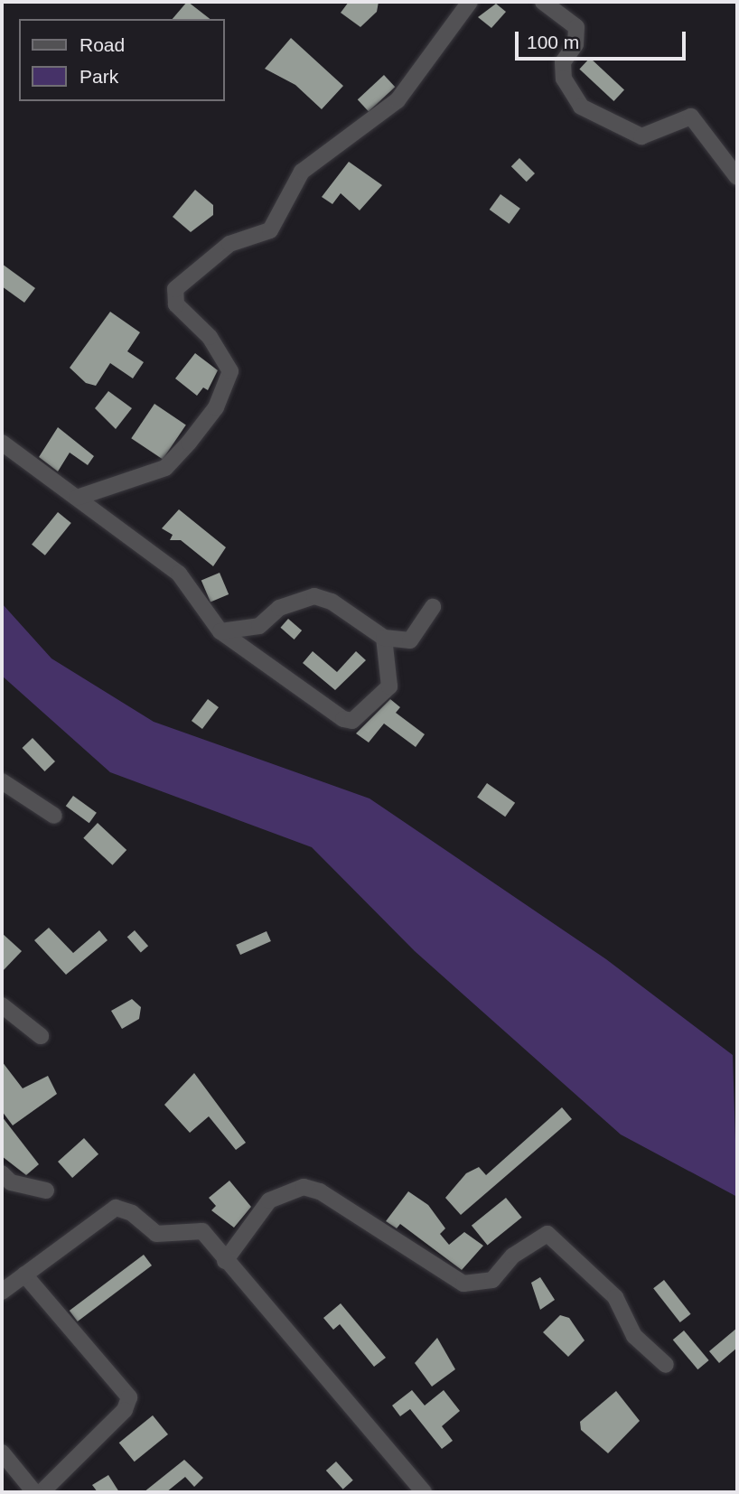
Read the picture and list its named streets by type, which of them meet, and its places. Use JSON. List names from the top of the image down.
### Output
{
  "legend": ["Road", "Park"],
  "scale_bar": "100 m"
}
